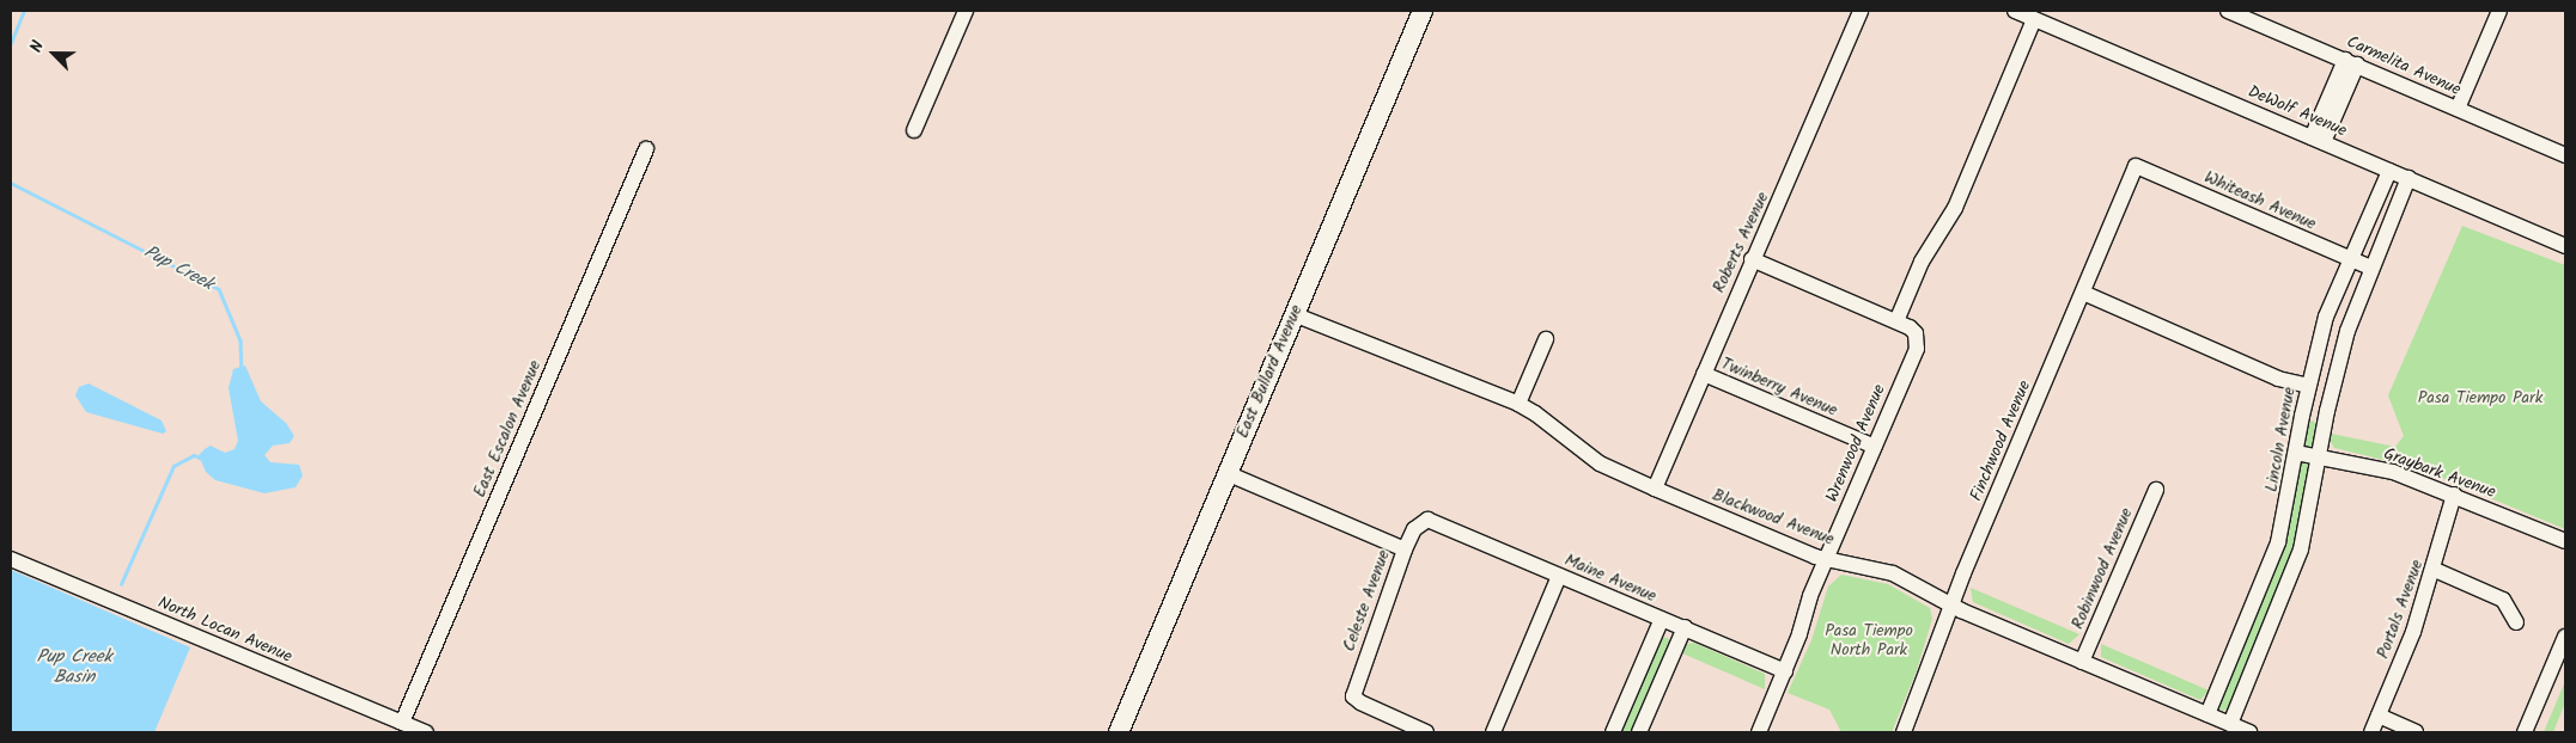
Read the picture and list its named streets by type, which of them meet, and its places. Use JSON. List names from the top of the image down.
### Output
{
  "streets": {
    "main road": ["East Bullard Avenue"],
    "street": [
      "Carmelita Avenue",
      "DeWolf Avenue",
      "Whiteash Avenue",
      "Roberts Avenue",
      "Twinberry Avenue",
      "East Escalon Avenue",
      "Lincoln Avenue",
      "Finchwood Avenue",
      "Wrenwood Avenue",
      "Graybark Avenue",
      "Blackwood Avenue",
      "Robinwood Avenue",
      "Maine Avenue",
      "Celeste Avenue",
      "Portals Avenue",
      "North Locan Avenue"
    ]
  },
  "crossings": [
    ["DeWolf Avenue", "Lincoln Avenue"],
    ["Whiteash Avenue", "Lincoln Avenue"],
    ["Whiteash Avenue", "Finchwood Avenue"],
    ["Roberts Avenue", "Twinberry Avenue"],
    ["Roberts Avenue", "Blackwood Avenue"],
    ["East Bullard Avenue", "Blackwood Avenue"],
    ["Twinberry Avenue", "Wrenwood Avenue"],
    ["East Escalon Avenue", "North Locan Avenue"],
    ["Lincoln Avenue", "Graybark Avenue"],
    ["Lincoln Avenue", "Blackwood Avenue"],
    ["Finchwood Avenue", "Blackwood Avenue"],
    ["Wrenwood Avenue", "Blackwood Avenue"],
    ["Wrenwood Avenue", "Maine Avenue"],
    ["Graybark Avenue", "Portals Avenue"],
    ["Blackwood Avenue", "Robinwood Avenue"],
    ["Maine Avenue", "Celeste Avenue"]
  ],
  "water": ["Pup Creek", "Pup Creek Basin"],
  "parks": ["Pasa Tiempo Park", "Pasa Tiempo North Park"],
  "north": "top left"
}
